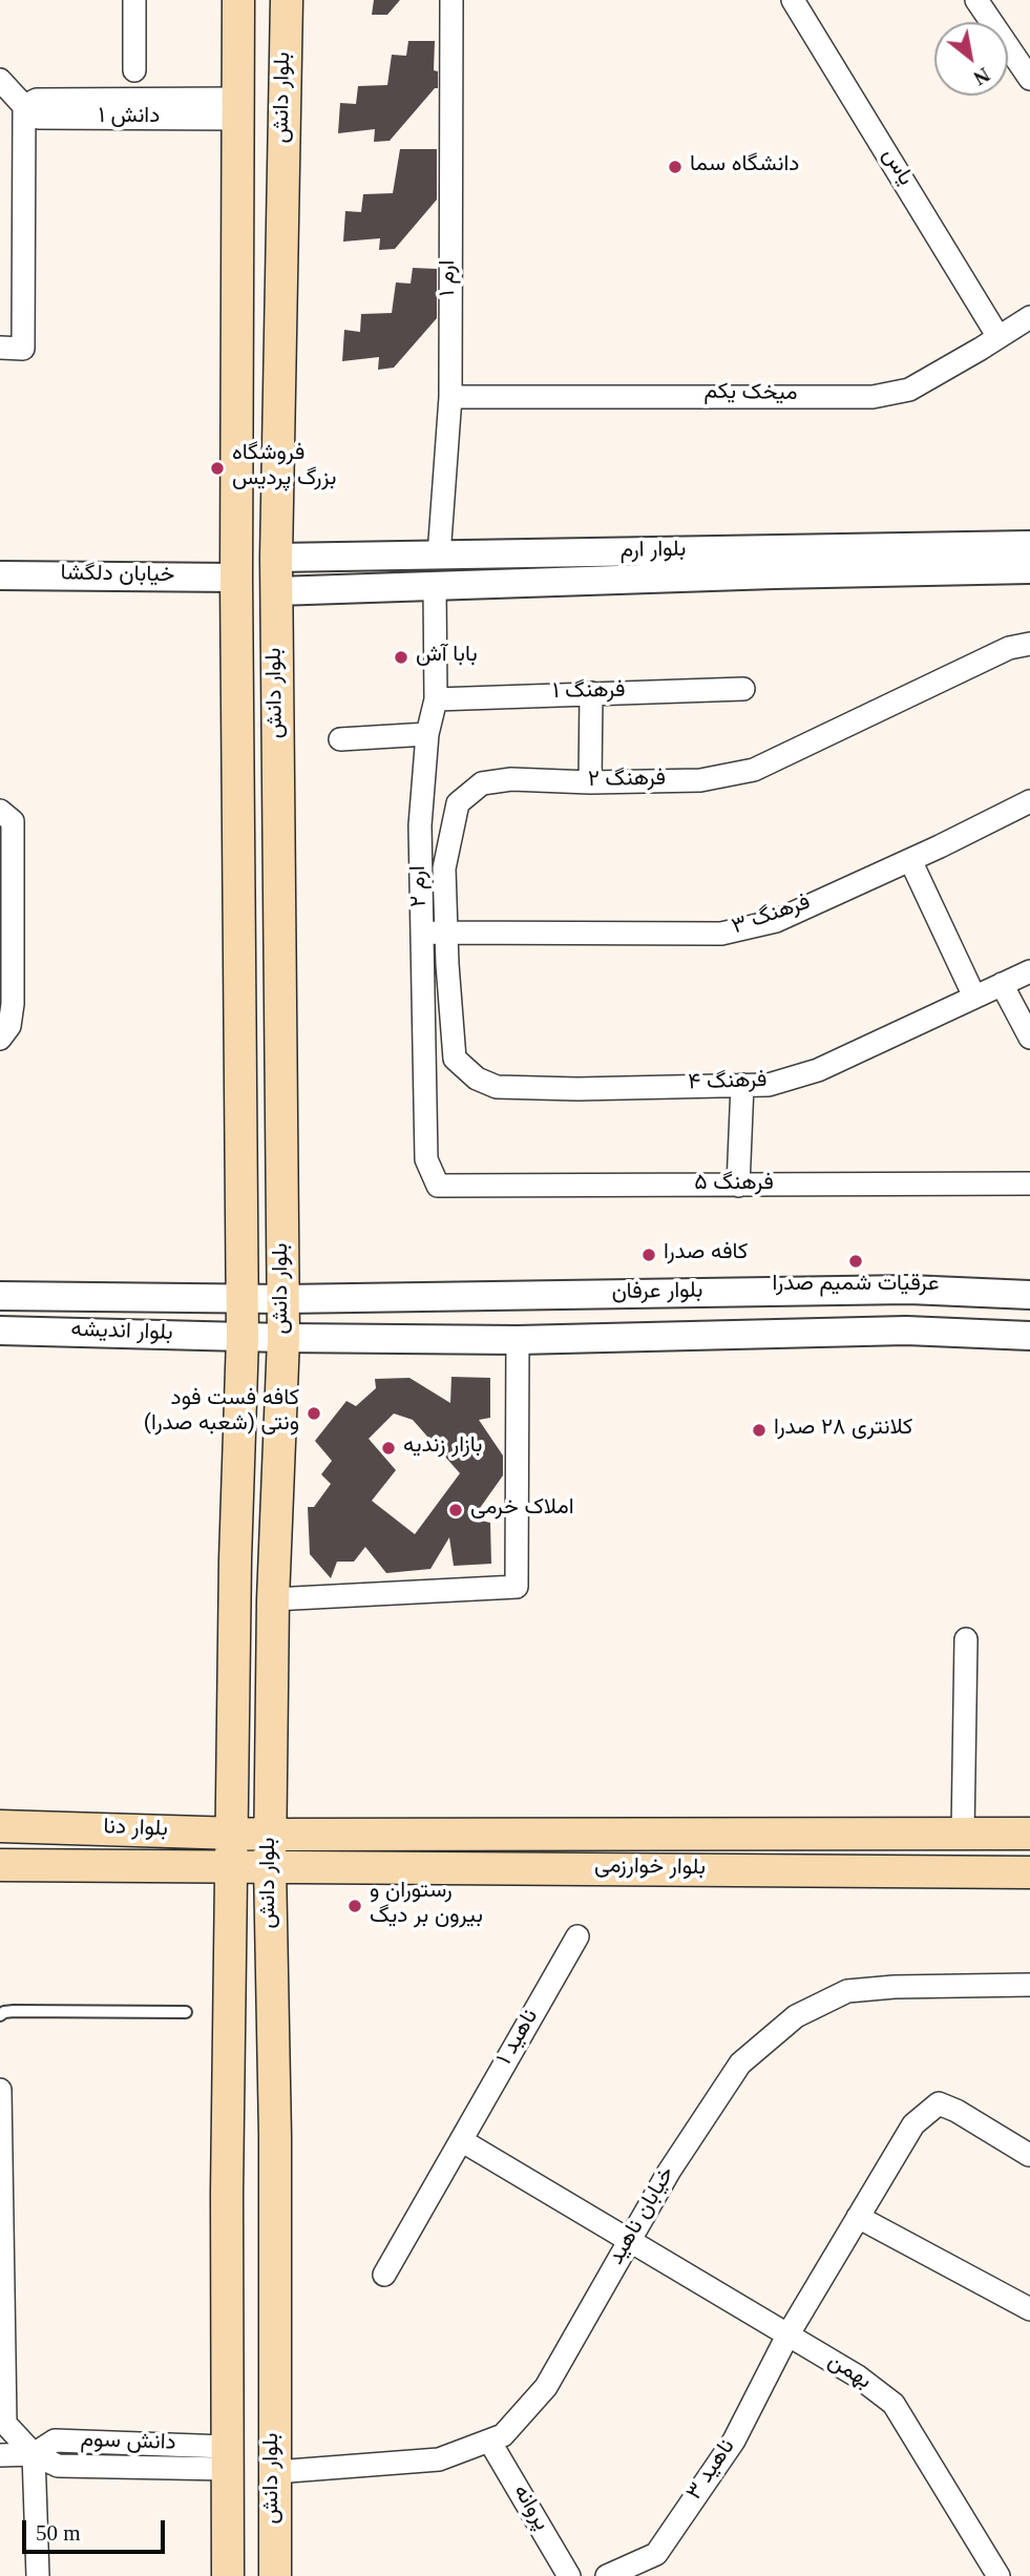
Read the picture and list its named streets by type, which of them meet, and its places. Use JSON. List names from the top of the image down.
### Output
{
  "streets": {
    "main road": ["بلوار دانش", "بلوار دنا", "بلوار خوارزمی"],
    "street": [
      "دانش ۱",
      "یاس",
      "ارم ۱",
      "میخک یکم",
      "بلوار ارم",
      "خیابان دلگشا",
      "فرهنگ ۱",
      "فرهنگ ۲",
      "ارم ۲",
      "فرهنگ ۳",
      "فرهنگ ۴",
      "فرهنگ ۵",
      "بلوار عرفان",
      "بلوار اندیشه",
      "ناهید ۱",
      "خیابان ناهید",
      "بهمن",
      "دانش سوم",
      "ناهید ۳",
      "پروانه"
    ]
  },
  "crossings": [
    ["بلوار دانش", "دانش ۱"],
    ["بلوار دانش", "بلوار ارم"],
    ["بلوار دانش", "خیابان دلگشا"],
    ["بلوار دانش", "بلوار عرفان"],
    ["بلوار دانش", "بلوار اندیشه"],
    ["بلوار دانش", "بلوار دنا"],
    ["بلوار دانش", "بلوار خوارزمی"],
    ["بلوار دانش", "خیابان ناهید"],
    ["بلوار دانش", "دانش سوم"],
    ["یاس", "میخک یکم"],
    ["ارم ۱", "میخک یکم"],
    ["ارم ۱", "بلوار ارم"],
    ["بلوار ارم", "ارم ۲"],
    ["فرهنگ ۱", "ارم ۲"],
    ["فرهنگ ۲", "فرهنگ ۳"],
    ["فرهنگ ۲", "فرهنگ ۴"],
    ["ارم ۲", "فرهنگ ۳"],
    ["ارم ۲", "فرهنگ ۵"],
    ["بلوار عرفان", "بلوار اندیشه"],
    ["بلوار دنا", "بلوار خوارزمی"],
    ["خیابان ناهید", "بهمن"],
    ["خیابان ناهید", "پروانه"],
    ["بهمن", "ناهید ۳"]
  ],
  "places": [
    "دانشگاه سما",
    "فروشگاه بزرگ پردیس",
    "بابا آش",
    "کافه صدرا",
    "عرقیات شمیم صدرا",
    "کافه فست فود ونتی (شعبه صدرا)",
    "کلانتری ۲۸ صدرا",
    "بازار زندیه",
    "املاک خرمی",
    "رستوران و بیرون بر دیگ"
  ],
  "scale_bar": "50 m",
  "north": "bottom right"
}
